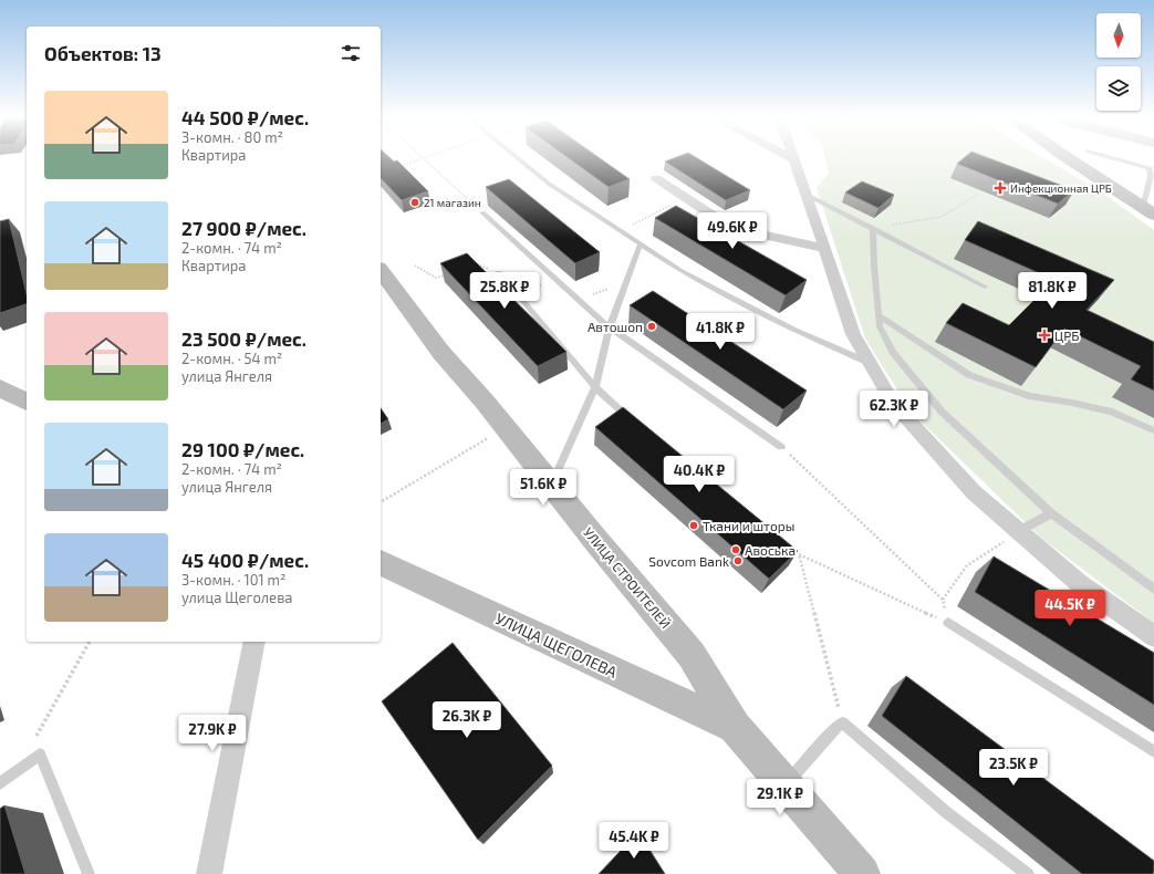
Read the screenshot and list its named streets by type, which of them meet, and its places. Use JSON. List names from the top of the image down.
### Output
{
  "streets": {
    "street": ["УЛИЦА СТРОИТЕЛЕЙ", "УЛИЦА ЩЕГОЛЕВА"]
  },
  "crossings": [
    ["УЛИЦА СТРОИТЕЛЕЙ", "УЛИЦА ЩЕГОЛЕВА"]
  ],
  "places": {
    "health": ["Инфекционная ЦРБ", "ЦРБ"],
    "other": [
      "21 магазин",
      "Автошоп",
      "Ткани и шторы",
      "Авоська",
      "Sovcom Bank"
    ]
  },
  "north": "bottom",
  "page": {
    "heading": "Объектов: 13",
    "list": [
      {
        "name": "44 500 ₽/мес.",
        "note": "3-комн. · 80 m² · Квартира"
      },
      {
        "name": "27 900 ₽/мес.",
        "note": "2-комн. · 74 m² · Квартира"
      },
      {
        "name": "23 500 ₽/мес.",
        "note": "2-комн. · 54 m² · улица Янгеля"
      },
      {
        "name": "29 100 ₽/мес.",
        "note": "2-комн. · 74 m² · улица Янгеля"
      },
      {
        "name": "45 400 ₽/мес.",
        "note": "3-комн. · 101 m² · улица Щеголева"
      }
    ],
    "price": [
      "49.6K ₽",
      "25.8K ₽",
      "81.8K ₽",
      "41.8K ₽",
      "62.3K ₽",
      "40.4K ₽",
      "51.6K ₽",
      "44.5K ₽",
      "26.3K ₽",
      "27.9K ₽",
      "23.5K ₽",
      "29.1K ₽",
      "45.4K ₽"
    ]
  }
}
